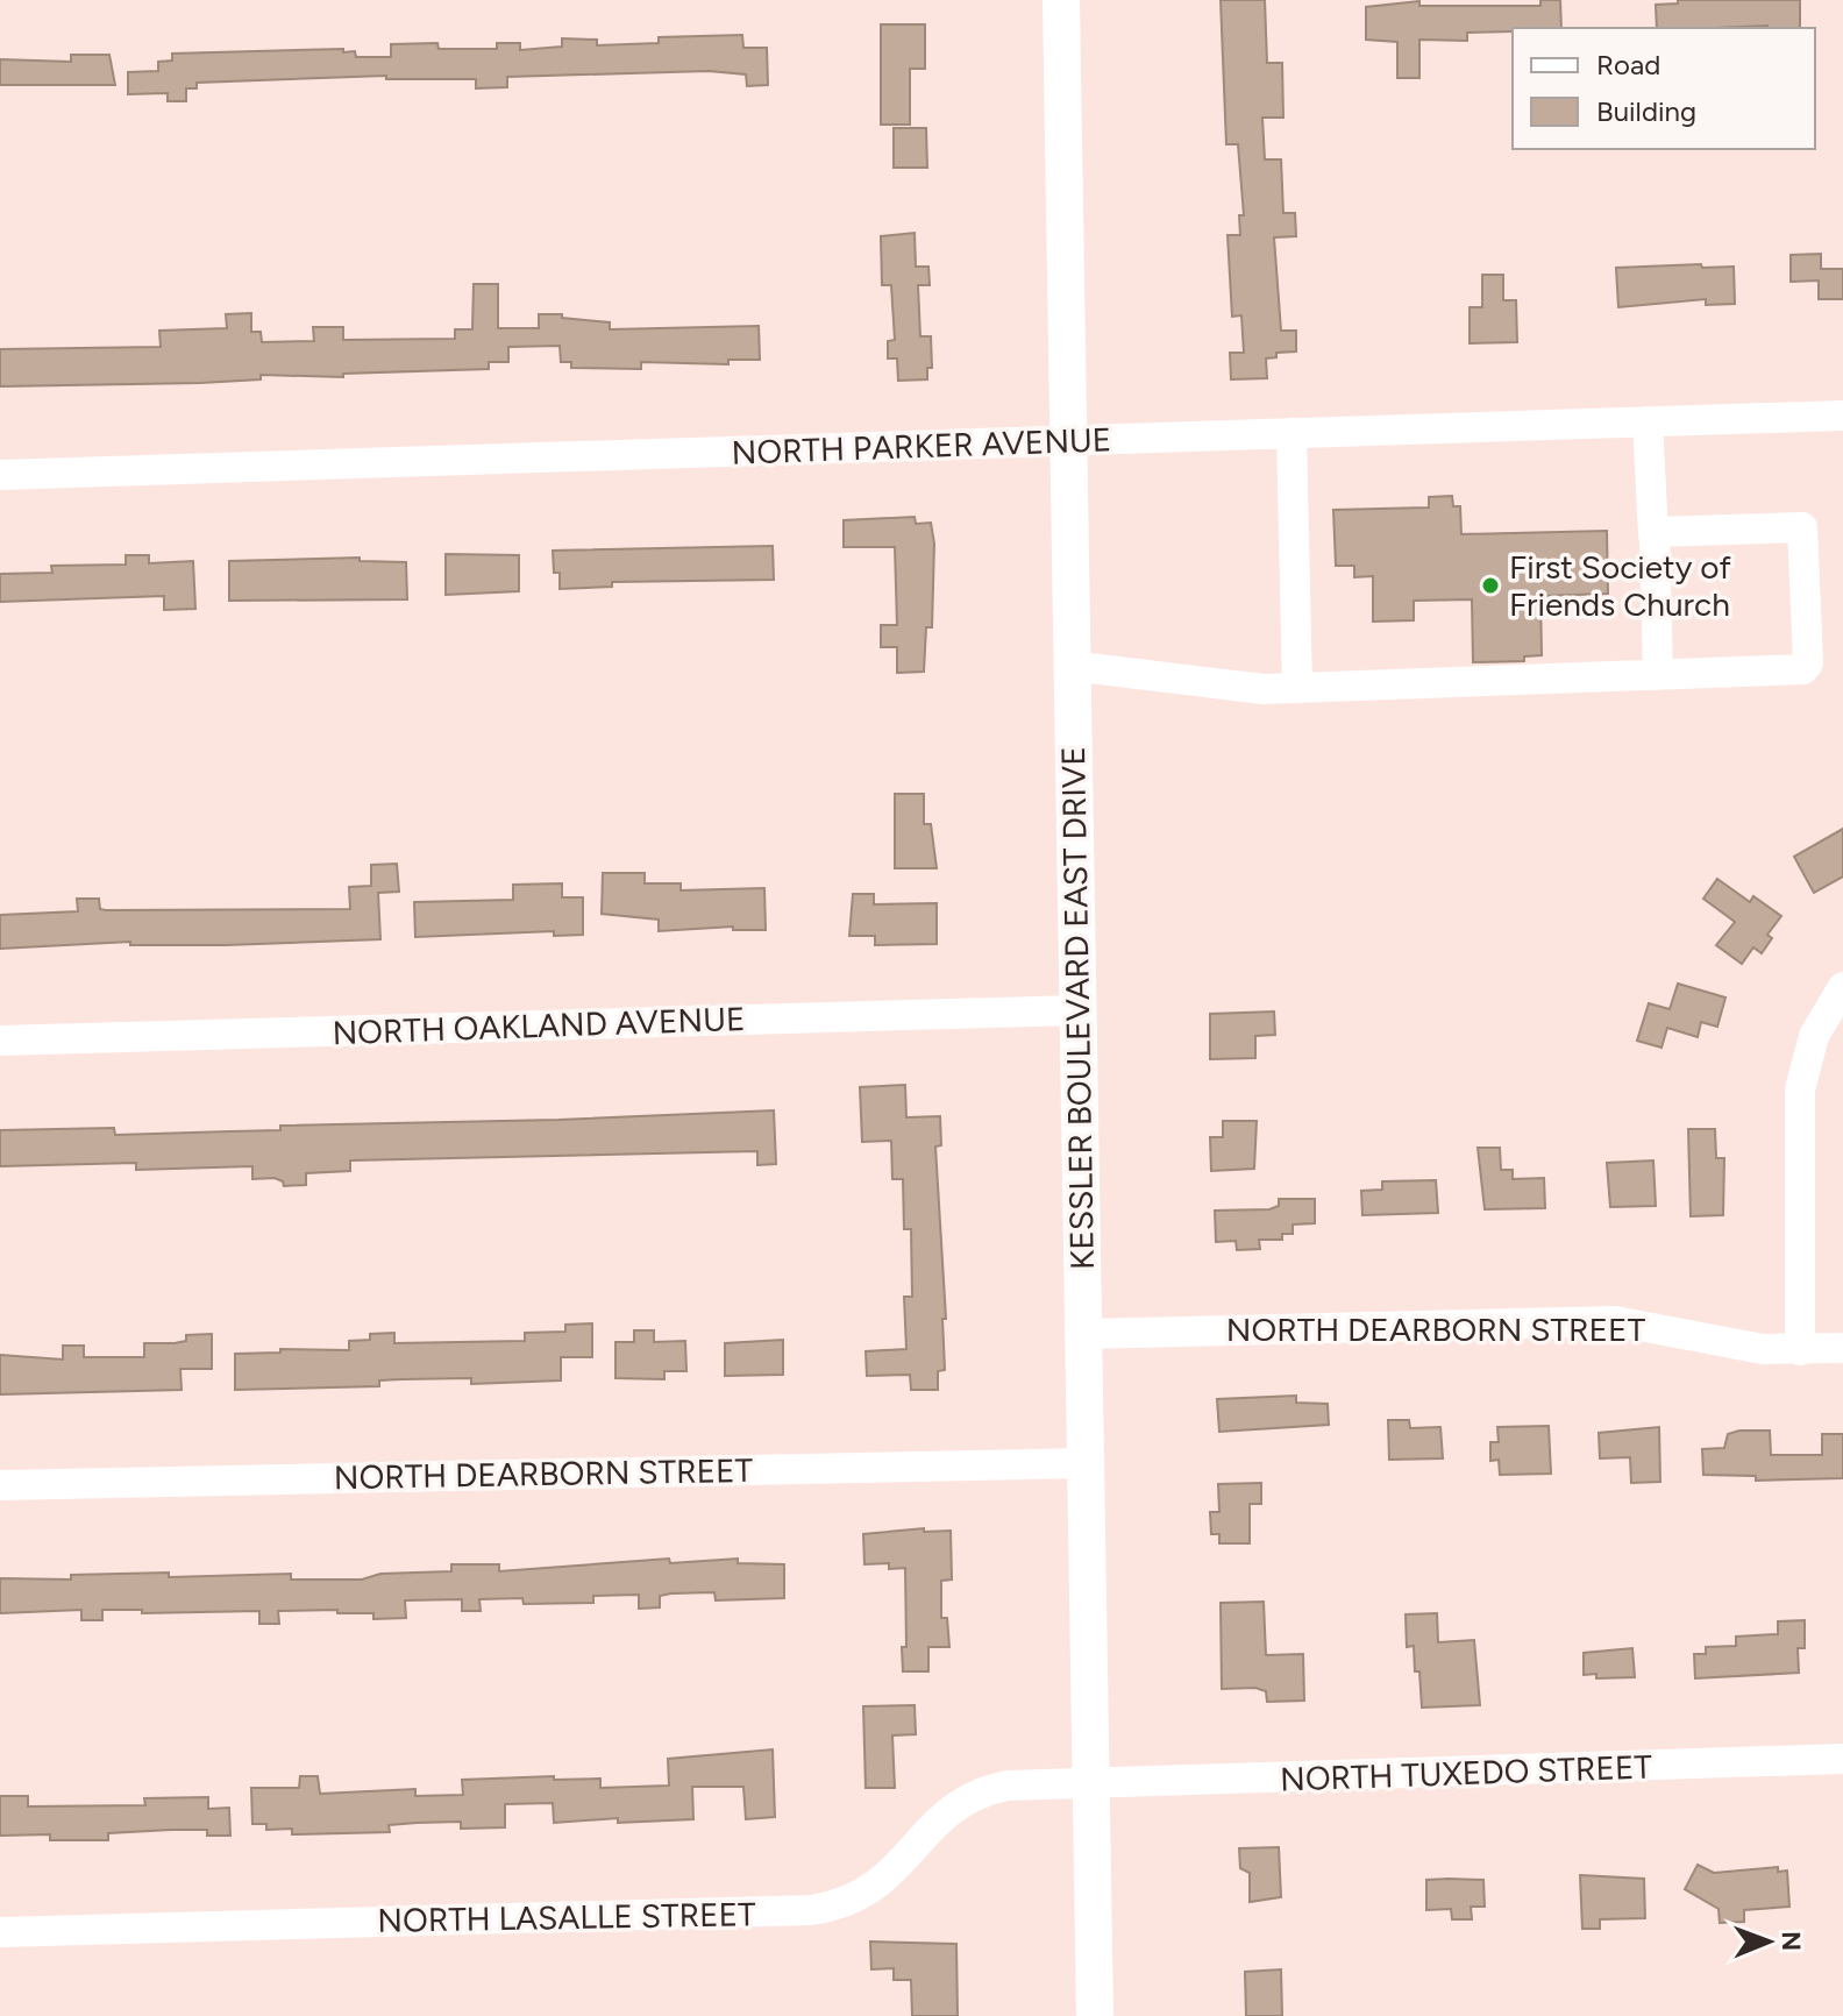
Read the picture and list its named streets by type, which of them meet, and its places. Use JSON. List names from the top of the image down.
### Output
{
  "streets": {
    "main road": ["KESSLER BOULEVARD EAST DRIVE"],
    "street": [
      "NORTH PARKER AVENUE",
      "NORTH OAKLAND AVENUE",
      "NORTH DEARBORN STREET",
      "NORTH TUXEDO STREET",
      "NORTH LASALLE STREET"
    ]
  },
  "crossings": [
    ["NORTH PARKER AVENUE", "KESSLER BOULEVARD EAST DRIVE"],
    ["KESSLER BOULEVARD EAST DRIVE", "NORTH OAKLAND AVENUE"],
    ["KESSLER BOULEVARD EAST DRIVE", "NORTH DEARBORN STREET"],
    ["KESSLER BOULEVARD EAST DRIVE", "NORTH TUXEDO STREET"],
    ["KESSLER BOULEVARD EAST DRIVE", "NORTH LASALLE STREET"],
    ["NORTH TUXEDO STREET", "NORTH LASALLE STREET"]
  ],
  "places": ["First Society of Friends Church"],
  "legend": ["Road", "Building"],
  "north": "right"
}
